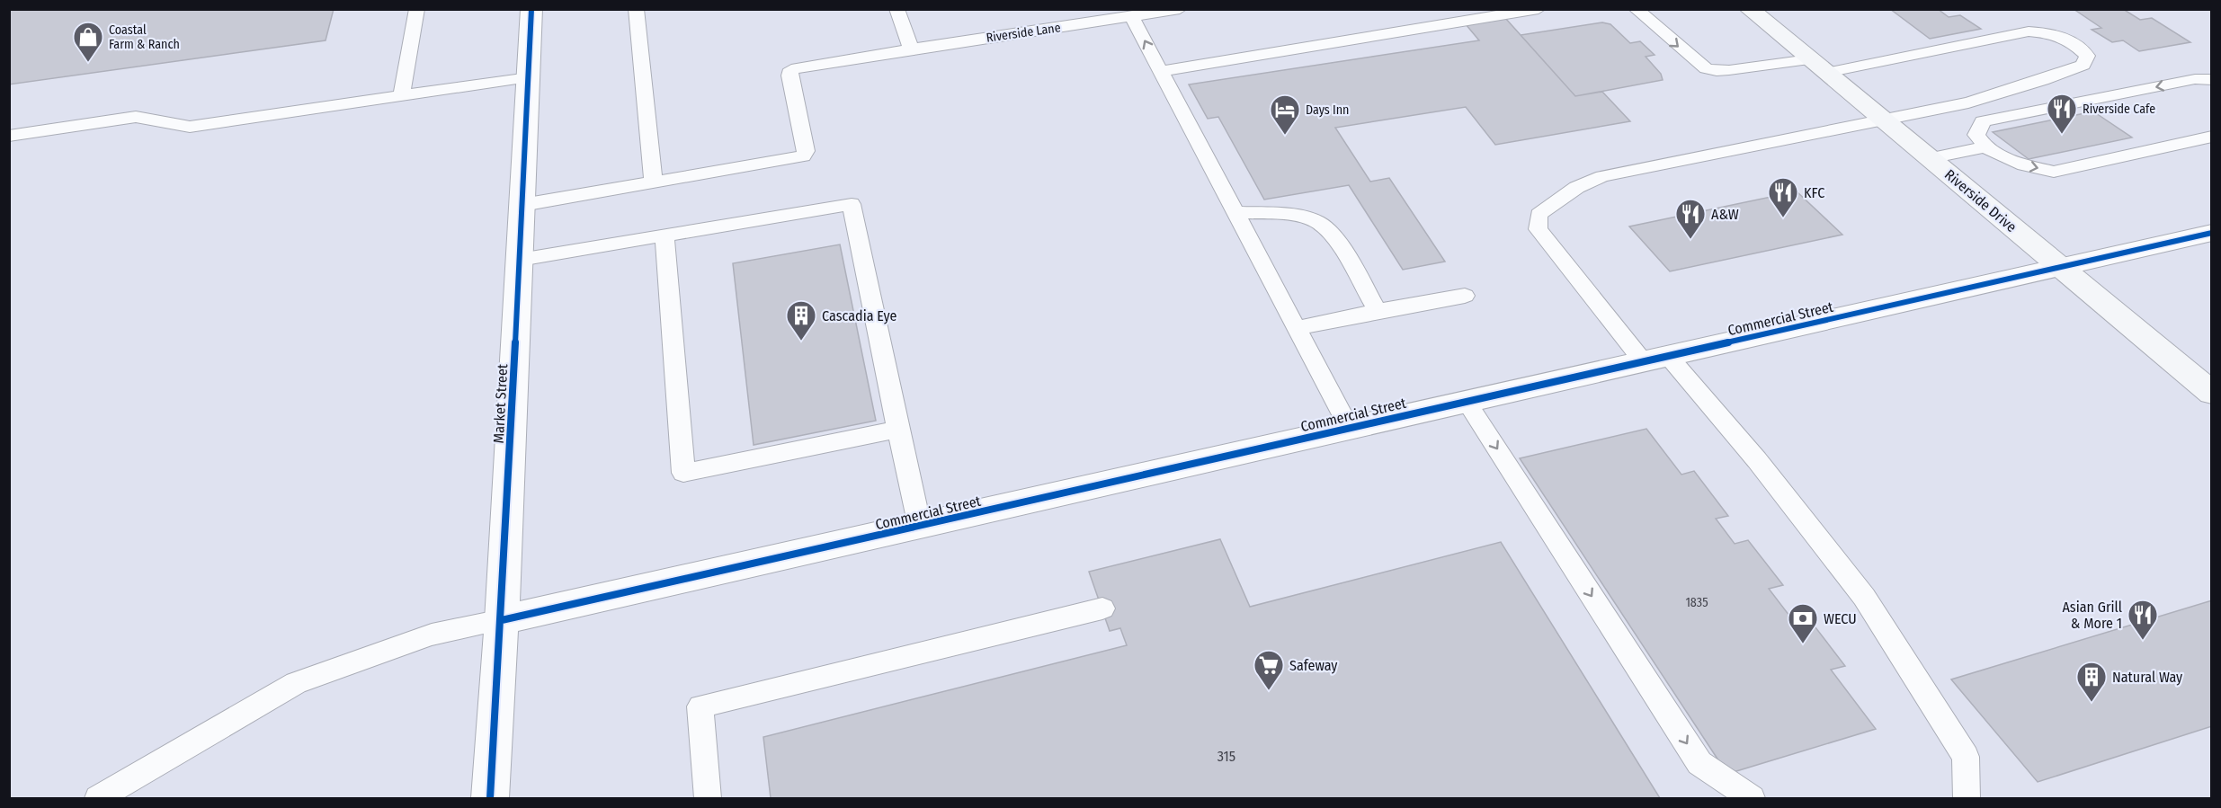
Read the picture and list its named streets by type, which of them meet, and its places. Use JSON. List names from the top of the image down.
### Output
{
  "streets": {
    "main road": ["Riverside Drive"],
    "street": ["Commercial Street", "Market Street"],
    "lane": ["Riverside Lane"]
  },
  "crossings": [
    ["Riverside Drive", "Commercial Street"],
    ["Commercial Street", "Market Street"]
  ],
  "places": {
    "shop": ["Coastal Farm & Ranch"],
    "restaurant": [
      "Riverside Cafe",
      "KFC",
      "A&W",
      "Asian Grill & More 1"
    ],
    "hotel": ["Days Inn"],
    "building": ["Cascadia Eye", "Natural Way"],
    "bank": ["WECU"],
    "supermarket": ["Safeway"]
  },
  "house_numbers": ["1835", "315"]
}
